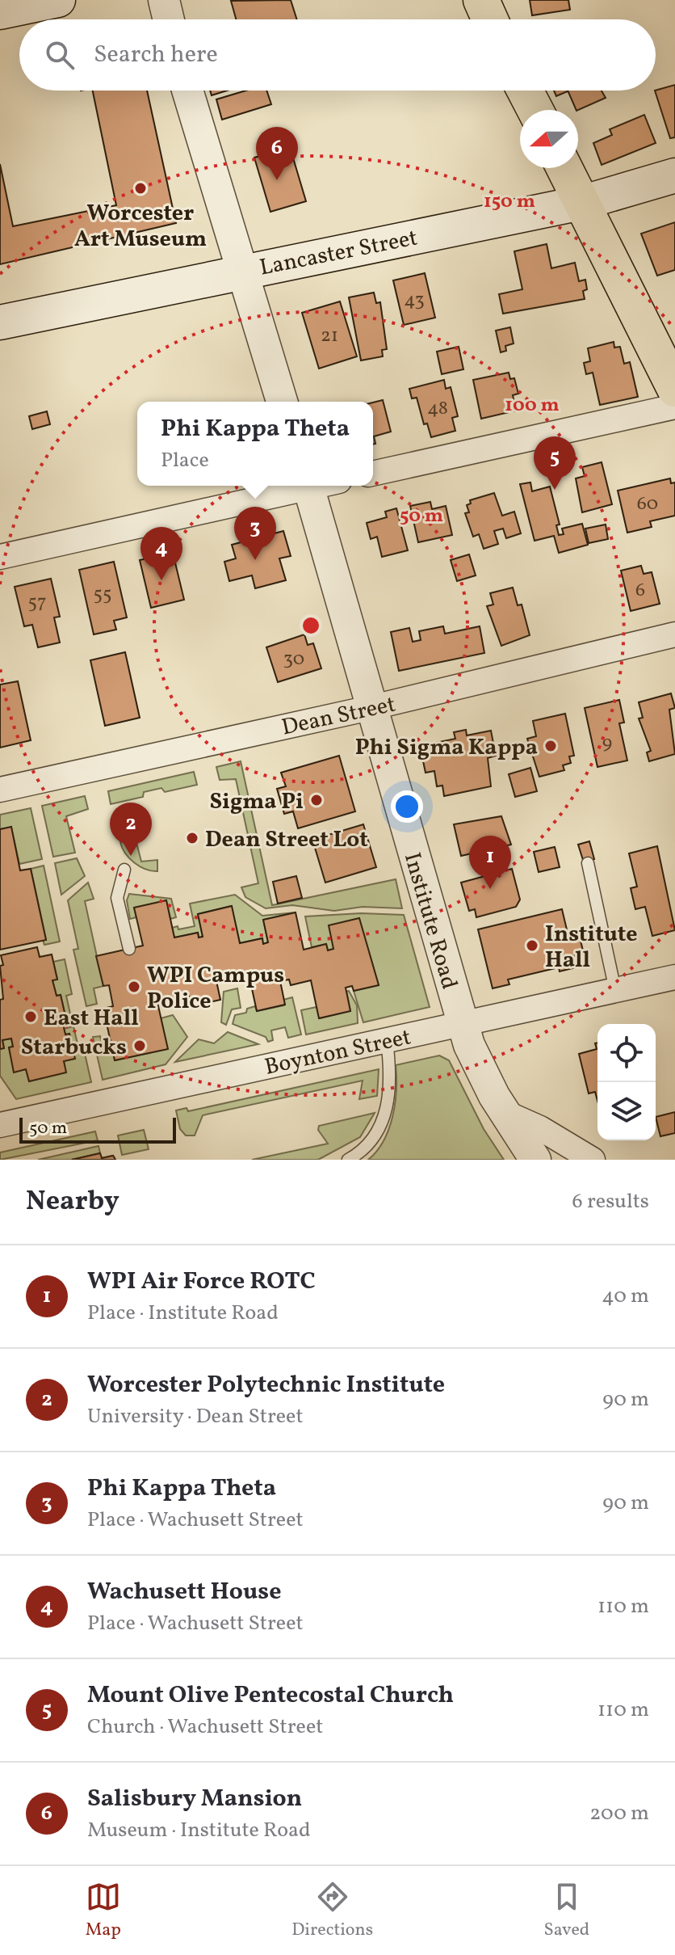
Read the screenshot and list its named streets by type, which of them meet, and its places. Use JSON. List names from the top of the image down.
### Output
{
  "streets": {
    "main road": ["Lancaster Street"],
    "street": ["Dean Street", "Institute Road", "Boynton Street"]
  },
  "crossings": [
    ["Dean Street", "Institute Road"],
    ["Institute Road", "Boynton Street"]
  ],
  "places": [
    "Worcester Art Museum",
    "Phi Sigma Kappa",
    "Sigma Pi",
    "Dean Street Lot",
    "Institute Hall",
    "WPI Campus Police",
    "East Hall",
    "Starbucks"
  ],
  "house_numbers": [
    "43",
    "21",
    "48",
    "60",
    "6",
    "55",
    "57",
    "30",
    "9"
  ],
  "scale_bar": "50 m",
  "north": "left",
  "page": {
    "search": "Search here",
    "pins": [
      "6",
      "5",
      "3",
      "4",
      "2",
      "1"
    ],
    "popup": ["Phi Kappa Theta", "Place"],
    "scale": "50 m",
    "heading": ["Nearby", "6 results"],
    "list": [
      {
        "mark": "1",
        "name": "WPI Air Force ROTC",
        "note": "Place · Institute Road",
        "value": "40 m"
      },
      {
        "mark": "2",
        "name": "Worcester Polytechnic Institute",
        "note": "University · Dean Street",
        "value": "90 m"
      },
      {
        "mark": "3",
        "name": "Phi Kappa Theta",
        "note": "Place · Wachusett Street",
        "value": "90 m"
      },
      {
        "mark": "4",
        "name": "Wachusett House",
        "note": "Place · Wachusett Street",
        "value": "110 m"
      },
      {
        "mark": "5",
        "name": "Mount Olive Pentecostal Church",
        "note": "Church · Wachusett Street",
        "value": "110 m"
      },
      {
        "mark": "6",
        "name": "Salisbury Mansion",
        "note": "Museum · Institute Road",
        "value": "200 m"
      }
    ],
    "nav": ["Map", "Directions", "Saved"]
  },
  "rings": ["150 m", "100 m", "50 m"]
}
